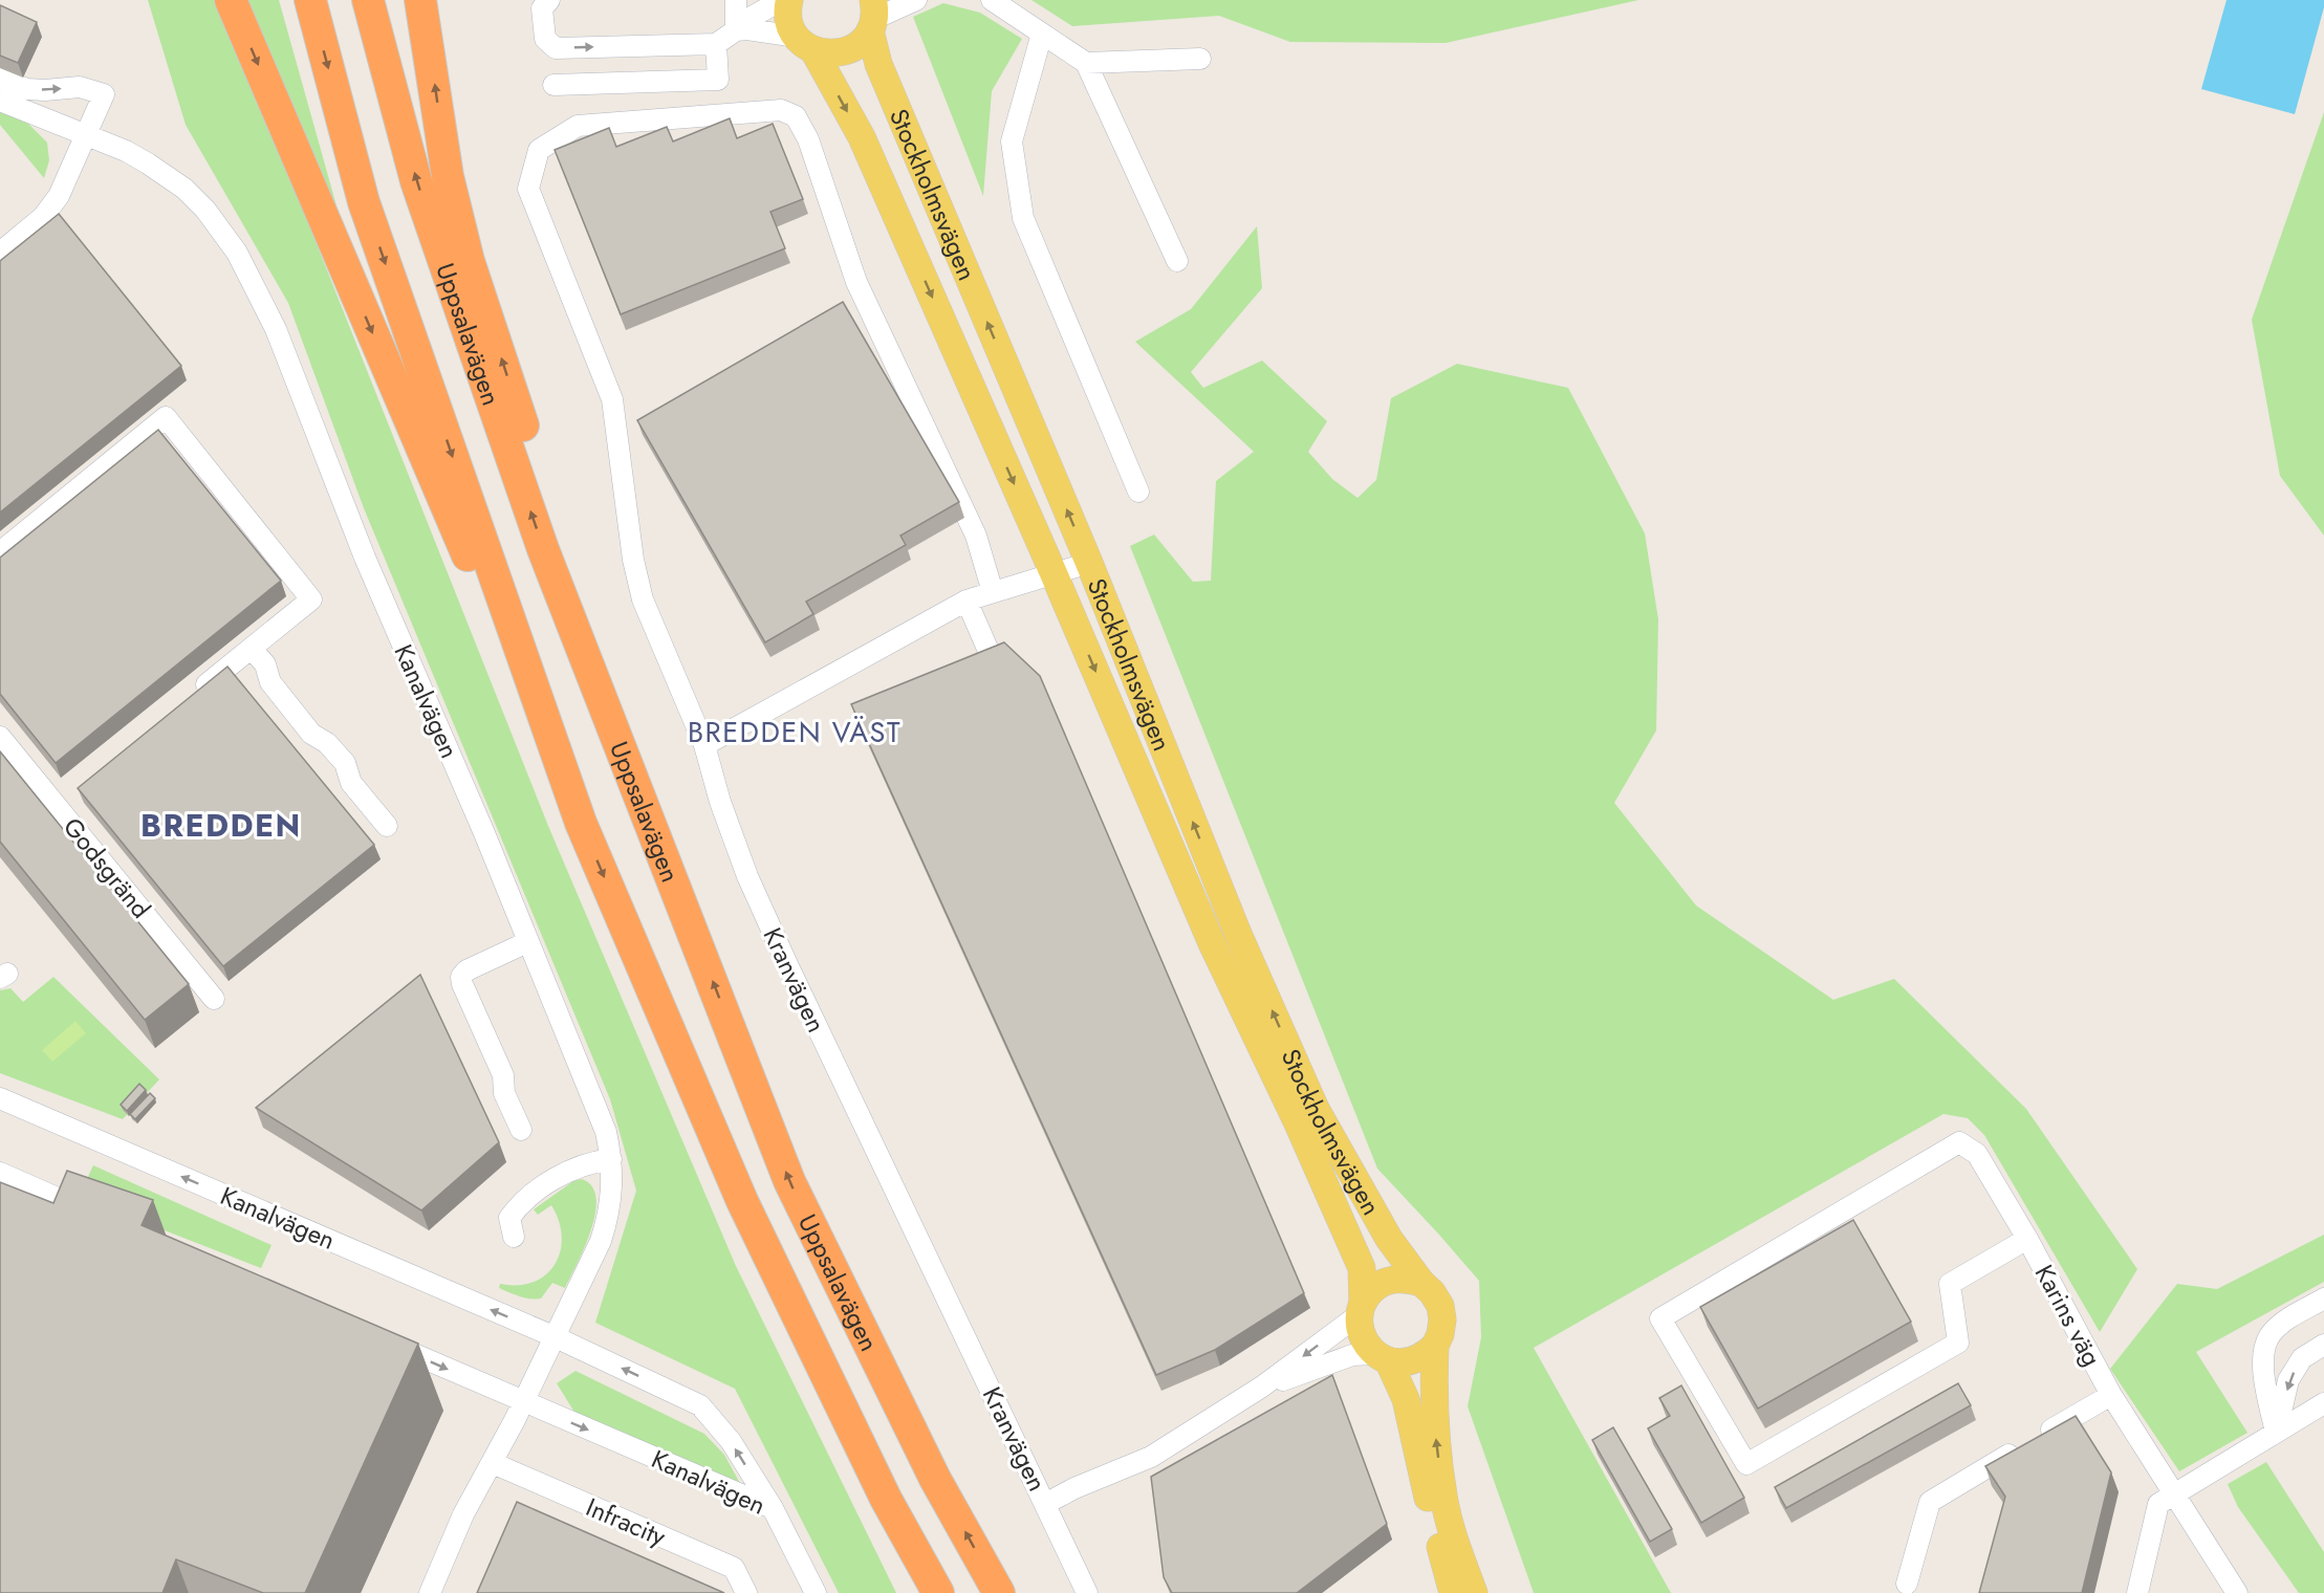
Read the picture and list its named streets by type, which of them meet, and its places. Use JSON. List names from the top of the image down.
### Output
{
  "streets": {
    "highway": ["Uppsalavägen"],
    "main road": ["Stockholmsvägen"],
    "street": [
      "Kanalvägen",
      "Godsgränd",
      "Kranvägen",
      "Karins väg",
      "Infracity"
    ]
  },
  "crossings": [
    ["Kanalvägen", "Infracity"]
  ],
  "districts": ["BREDDEN VÄST", "BREDDEN"]
}
